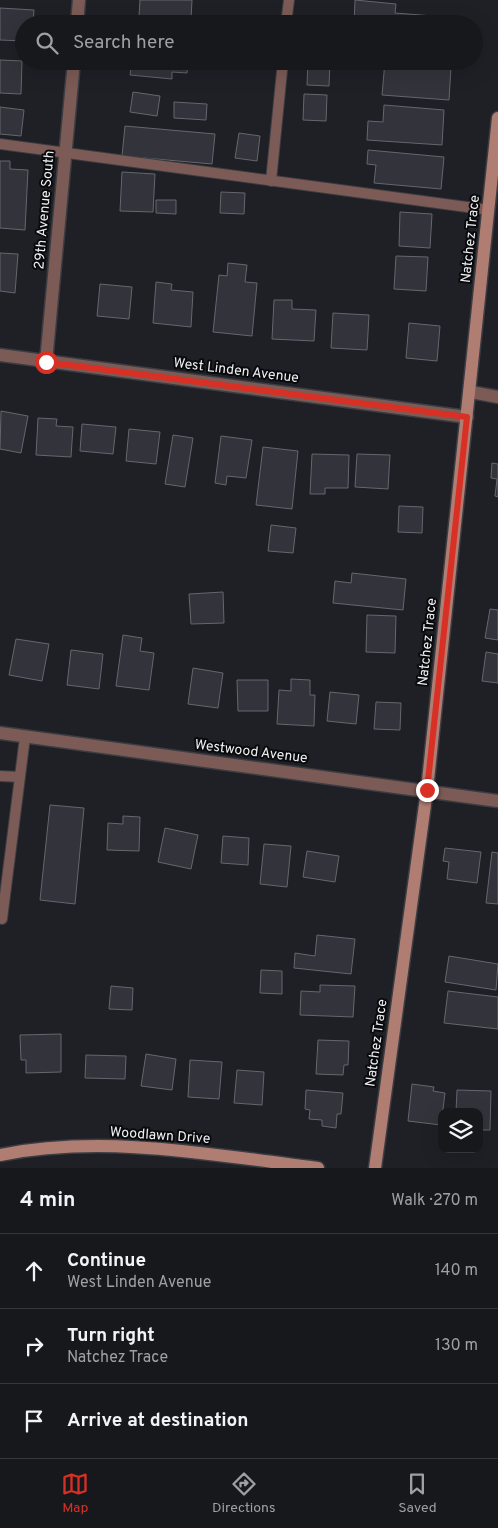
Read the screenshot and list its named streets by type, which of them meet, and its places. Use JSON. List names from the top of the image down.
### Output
{
  "streets": {
    "main road": ["Natchez Trace", "Woodlawn Drive"],
    "street": ["29th Avenue South", "West Linden Avenue", "Westwood Avenue"]
  },
  "crossings": [
    ["29th Avenue South", "West Linden Avenue"],
    ["Natchez Trace", "West Linden Avenue"],
    ["Natchez Trace", "Westwood Avenue"]
  ],
  "page": {
    "search": "Search here",
    "heading": ["4 min", "Walk · 270 m"],
    "list": [
      ["Continue", "West Linden Avenue", "140 m"],
      ["Turn right", "Natchez Trace", "130 m"],
      "Arrive at destination"
    ],
    "nav": ["Map", "Directions", "Saved"]
  }
}
